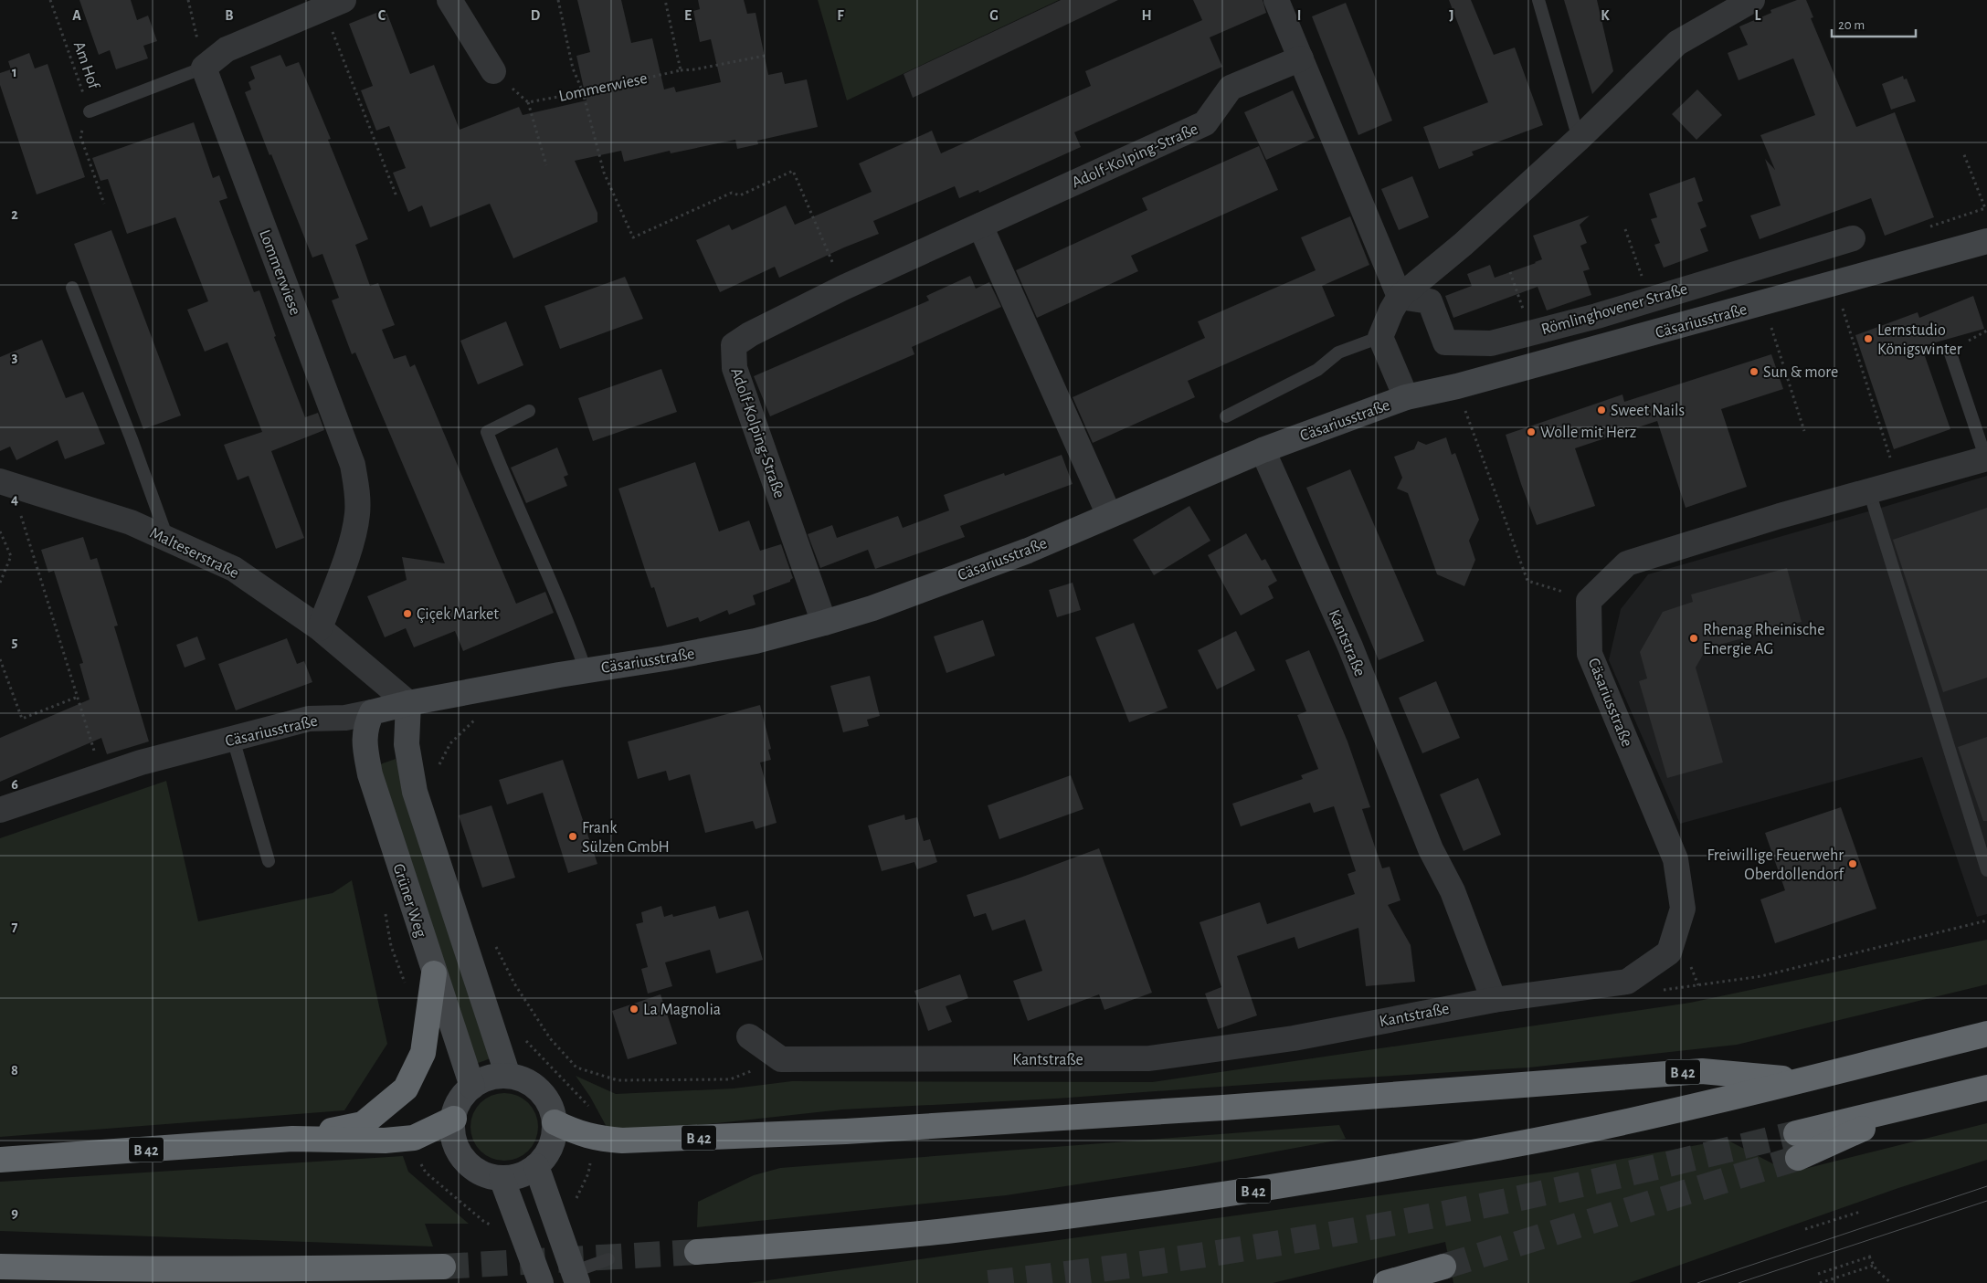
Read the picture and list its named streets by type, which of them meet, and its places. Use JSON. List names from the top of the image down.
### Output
{
  "streets": {
    "highway": ["B 42"],
    "main road": ["Cäsariusstraße", "Grüner Weg"],
    "street": [
      "Lommerwiese",
      "Adolf-Kolping-Straße",
      "Römlinghovener Straße",
      "Malteserstraße",
      "Kantstraße"
    ],
    "path": ["Am Hof"]
  },
  "crossings": [
    ["Lommerwiese", "Malteserstraße"],
    ["Adolf-Kolping-Straße", "Cäsariusstraße"],
    ["Cäsariusstraße", "Malteserstraße"],
    ["Cäsariusstraße", "Kantstraße"],
    ["Cäsariusstraße", "Grüner Weg"],
    ["Grüner Weg", "B 42"]
  ],
  "places": [
    "Lernstudio Königswinter",
    "Sun & more",
    "Sweet Nails",
    "Wolle mit Herz",
    "Çiçek Market",
    "Rhenag Rheinische Energie AG",
    "Frank Sülzen GmbH",
    "Freiwillige Feuerwehr Oberdollendorf",
    "La Magnolia"
  ],
  "scale_bar": "20 m",
  "grid": {
    "columns": [
      "A",
      "B",
      "C",
      "D",
      "E",
      "F",
      "G",
      "H",
      "I",
      "J",
      "K",
      "L"
    ],
    "rows": [
      "1",
      "2",
      "3",
      "4",
      "5",
      "6",
      "7",
      "8",
      "9"
    ]
  }
}
